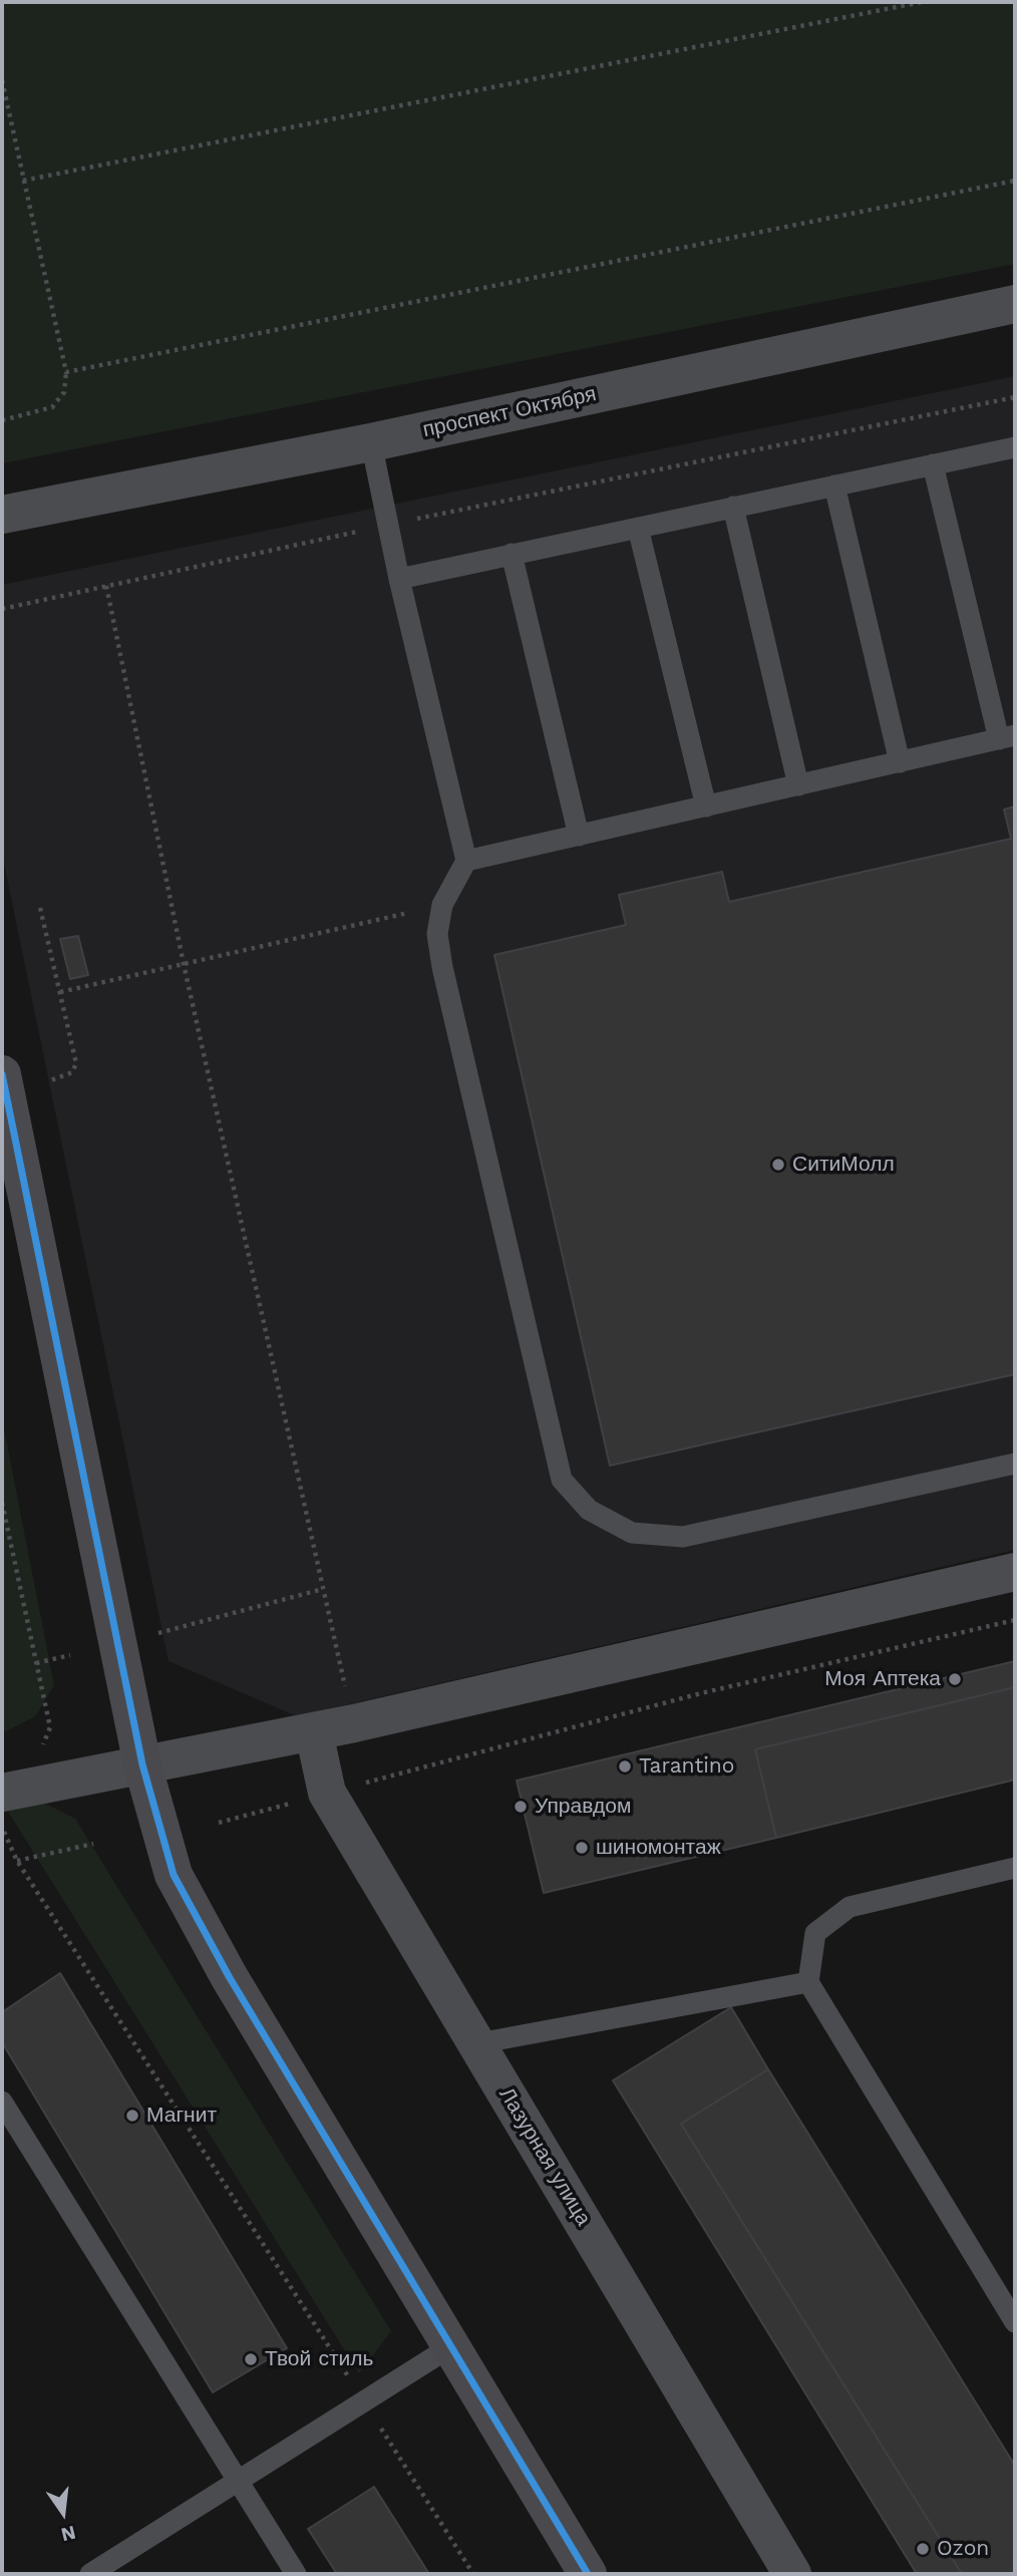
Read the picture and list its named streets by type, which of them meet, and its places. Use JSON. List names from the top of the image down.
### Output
{
  "streets": {
    "street": ["проспект Октября", "Лазурная улица"]
  },
  "places": [
    "СитиМолл",
    "Моя Аптека",
    "Tarantino",
    "Управдом",
    "шиномонтаж",
    "Магнит",
    "Твой стиль",
    "Ozon"
  ],
  "north": "bottom"
}
